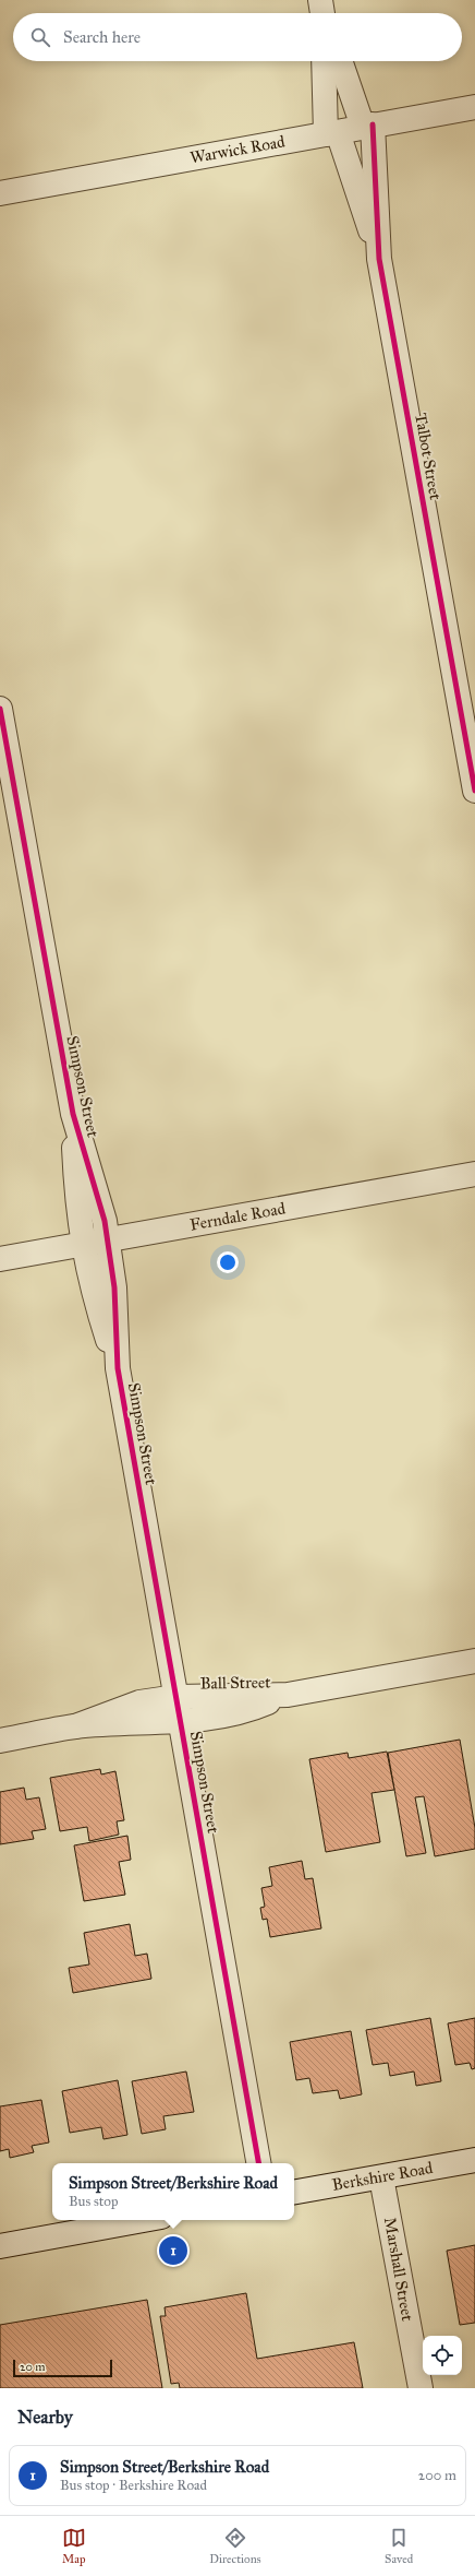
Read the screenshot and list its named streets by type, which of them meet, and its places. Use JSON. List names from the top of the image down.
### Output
{
  "streets": {
    "street": [
      "Warwick Road",
      "Talbot Street",
      "Simpson Street",
      "Ferndale Road",
      "Ball Street",
      "Berkshire Road",
      "Marshall Street"
    ]
  },
  "crossings": [
    ["Warwick Road", "Talbot Street"],
    ["Simpson Street", "Ferndale Road"],
    ["Simpson Street", "Ball Street"],
    ["Berkshire Road", "Marshall Street"]
  ],
  "scale_bar": "20 m",
  "page": {
    "search": "Search here",
    "popup": ["Simpson Street/Berkshire Road", "Bus stop"],
    "pins": "1",
    "scale": "20 m",
    "heading": "Nearby",
    "list": [
      {
        "mark": "1",
        "name": "Simpson Street/Berkshire Road",
        "note": "Bus stop · Berkshire Road",
        "value": "200 m"
      }
    ],
    "nav": ["Map", "Directions", "Saved"]
  }
}
